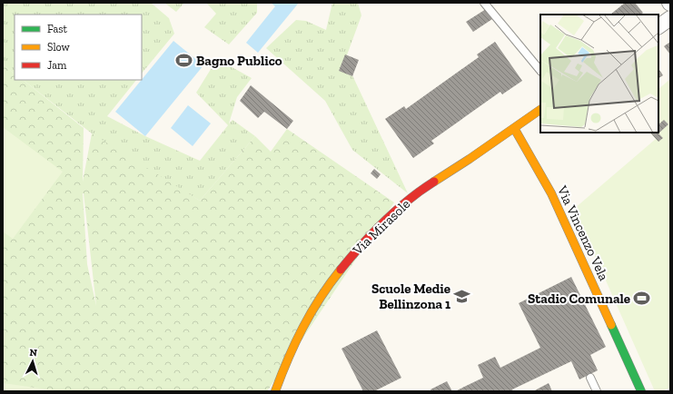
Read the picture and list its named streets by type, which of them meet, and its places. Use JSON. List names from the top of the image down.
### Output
{
  "streets": {
    "street": ["Via Mirasole", "Via Vincenzo Vela"]
  },
  "crossings": [
    ["Via Mirasole", "Via Vincenzo Vela"]
  ],
  "places": {
    "sports": ["Bagno Publico", "Stadio Comunale"],
    "school or university": ["Scuole Medie Bellinzona 1"]
  },
  "legend": ["Fast", "Slow", "Jam"],
  "north": "top"
}
